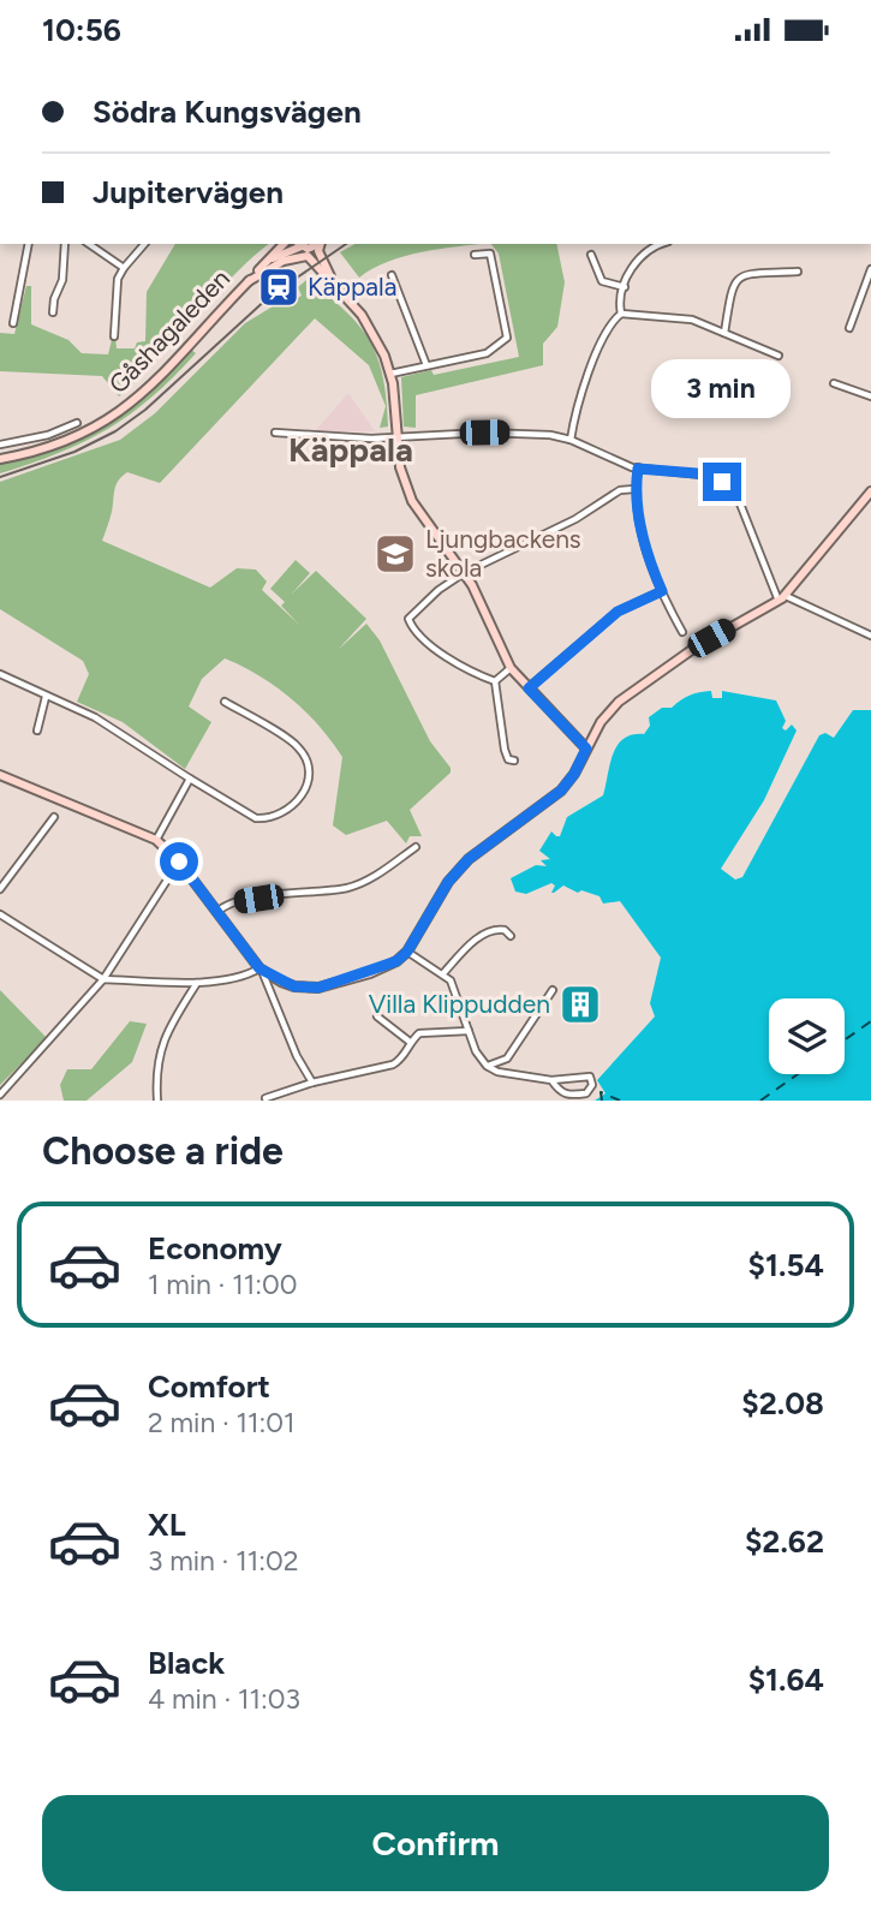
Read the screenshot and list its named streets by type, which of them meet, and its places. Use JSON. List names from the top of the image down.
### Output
{
  "streets": {
    "street": ["Gåshagaleden"]
  },
  "districts": ["Käppala"],
  "places": {
    "station": ["Käppala"],
    "school or university": ["Ljungbackens skola"],
    "building": ["Villa Klippudden"]
  },
  "page": {
    "status": "10:56",
    "banner": ["Södra Kungsvägen", "Jupitervägen"],
    "bubble": "3 min",
    "heading": "Choose a ride",
    "list": [
      {
        "name": "Economy",
        "note": "1 min · 11:00",
        "value": "$1.54"
      },
      {
        "name": "Comfort",
        "note": "2 min · 11:01",
        "value": "$2.08"
      },
      {
        "name": "XL",
        "note": "3 min · 11:02",
        "value": "$2.62"
      },
      {
        "name": "Black",
        "note": "4 min · 11:03",
        "value": "$1.64"
      }
    ],
    "buttons": "Confirm"
  }
}
